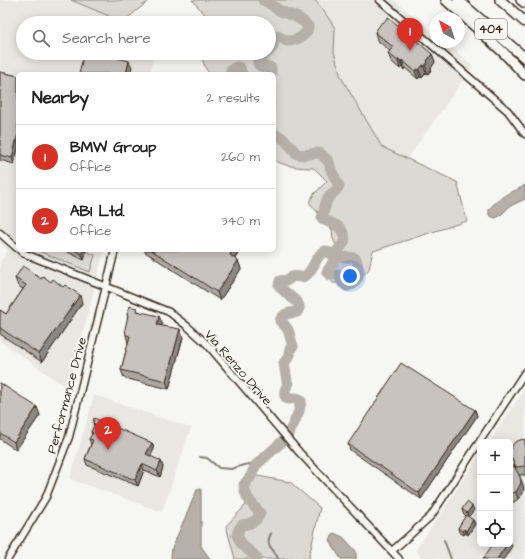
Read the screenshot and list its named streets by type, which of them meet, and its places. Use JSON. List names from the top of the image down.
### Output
{
  "streets": {
    "highway": ["404"],
    "street": ["Via Renzo Drive", "Performance Drive"]
  },
  "crossings": [
    ["Via Renzo Drive", "Performance Drive"]
  ],
  "north": "top left",
  "page": {
    "search": "Search here",
    "pins": ["1", "2"],
    "heading": ["Nearby", "2 results"],
    "list": [
      {
        "mark": "1",
        "name": "BMW Group",
        "note": "Office",
        "value": "260 m"
      },
      {
        "mark": "2",
        "name": "ABI Ltd.",
        "note": "Office",
        "value": "340 m"
      }
    ],
    "map_buttons": ["+", "−"]
  }
}
